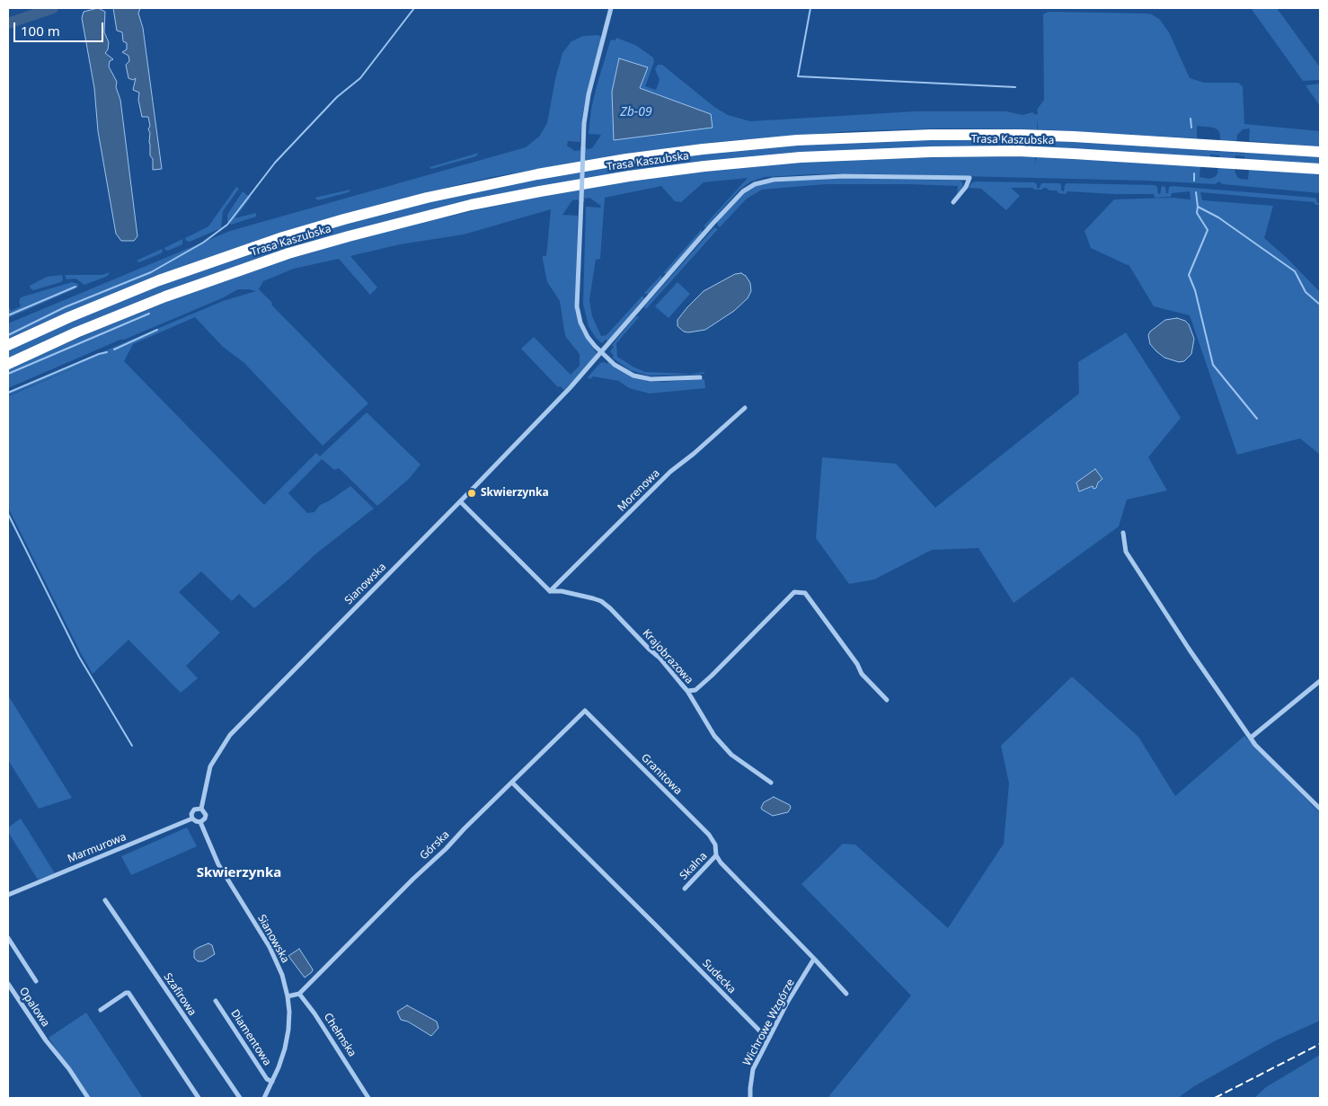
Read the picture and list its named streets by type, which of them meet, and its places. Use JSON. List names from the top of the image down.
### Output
{
  "streets": {
    "highway": ["Trasa Kaszubska"],
    "street": [
      "Morenowa",
      "Sianowska",
      "Krajobrazowa",
      "Granitowa",
      "Górska",
      "Marmurowa",
      "Skalna",
      "Sudecka",
      "Szafirowa",
      "Opalowa",
      "Wichrowe Wzgórze",
      "Chełmska",
      "Diamentowa"
    ]
  },
  "crossings": [
    ["Morenowa", "Krajobrazowa"],
    ["Sianowska", "Marmurowa"],
    ["Sianowska", "Diamentowa"],
    ["Granitowa", "Górska"],
    ["Granitowa", "Skalna"],
    ["Górska", "Sudecka"],
    ["Górska", "Chełmska"],
    ["Sudecka", "Wichrowe Wzgórze"]
  ],
  "districts": ["Skwierzynka"],
  "water": ["Zb-09"],
  "places": ["Skwierzynka"],
  "scale_bar": "100 m"
}
